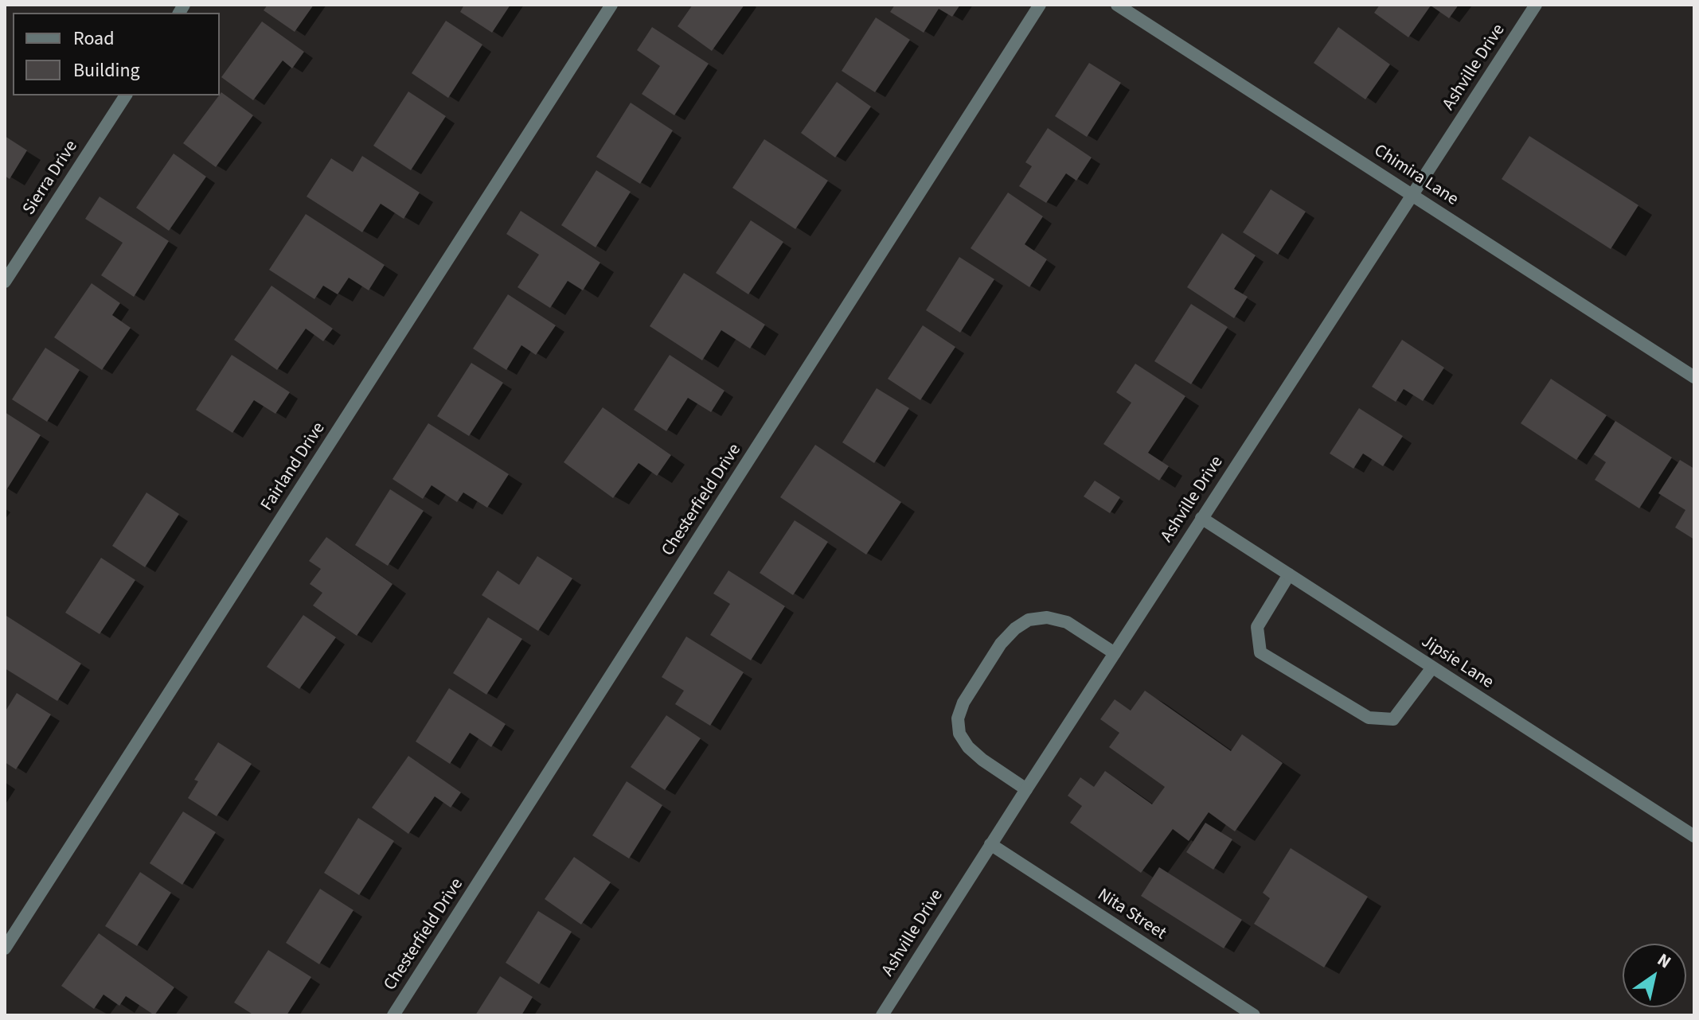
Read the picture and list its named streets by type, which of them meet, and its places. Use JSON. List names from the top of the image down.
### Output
{
  "streets": {
    "street": [
      "Ashville Drive",
      "Chimira Lane",
      "Sierra Drive",
      "Fairland Drive",
      "Chesterfield Drive",
      "Jipsie Lane",
      "Nita Street"
    ]
  },
  "crossings": [
    ["Ashville Drive", "Chimira Lane"],
    ["Ashville Drive", "Jipsie Lane"],
    ["Ashville Drive", "Nita Street"]
  ],
  "legend": ["Road", "Building"],
  "north": "top right"
}
